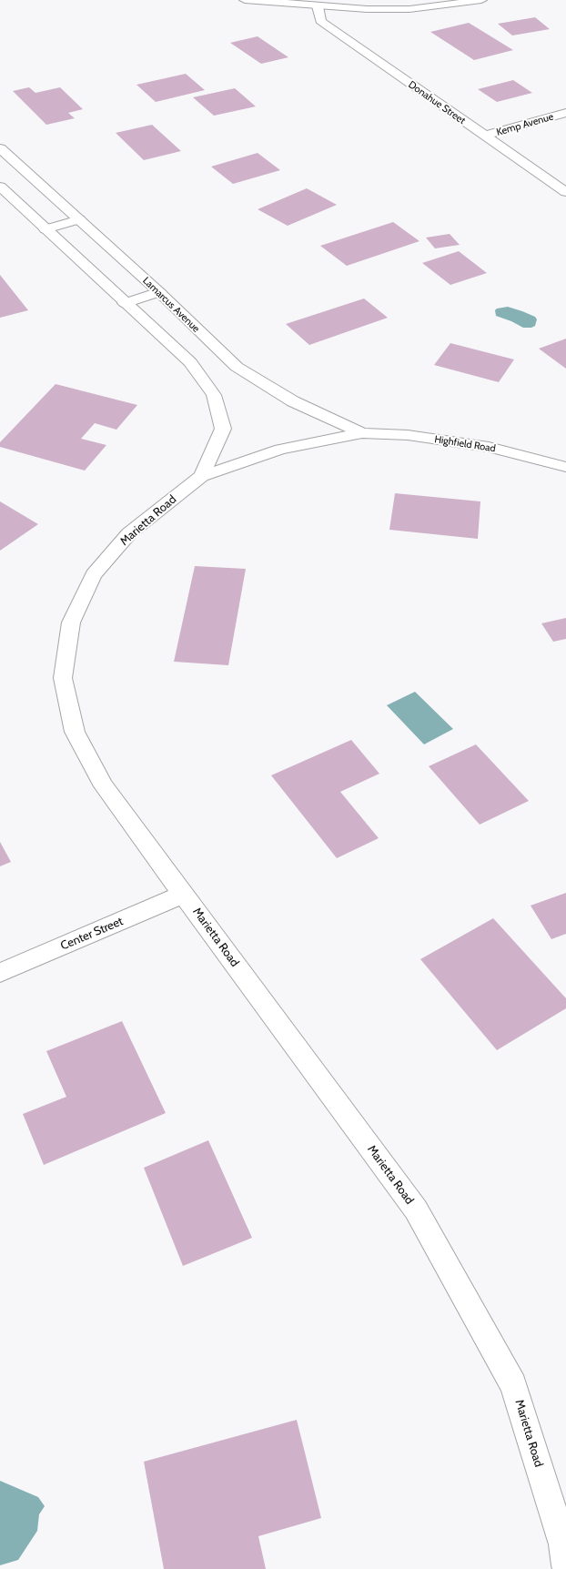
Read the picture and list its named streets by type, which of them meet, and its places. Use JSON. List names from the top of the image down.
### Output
{
  "streets": {
    "street": [
      "Donahue Street",
      "Kemp Avenue",
      "Lamarcus Avenue",
      "Highfield Road",
      "Marietta Road",
      "Center Street"
    ]
  },
  "crossings": [
    ["Donahue Street", "Kemp Avenue"],
    ["Lamarcus Avenue", "Highfield Road"],
    ["Lamarcus Avenue", "Marietta Road"],
    ["Highfield Road", "Marietta Road"],
    ["Marietta Road", "Center Street"]
  ]
}
